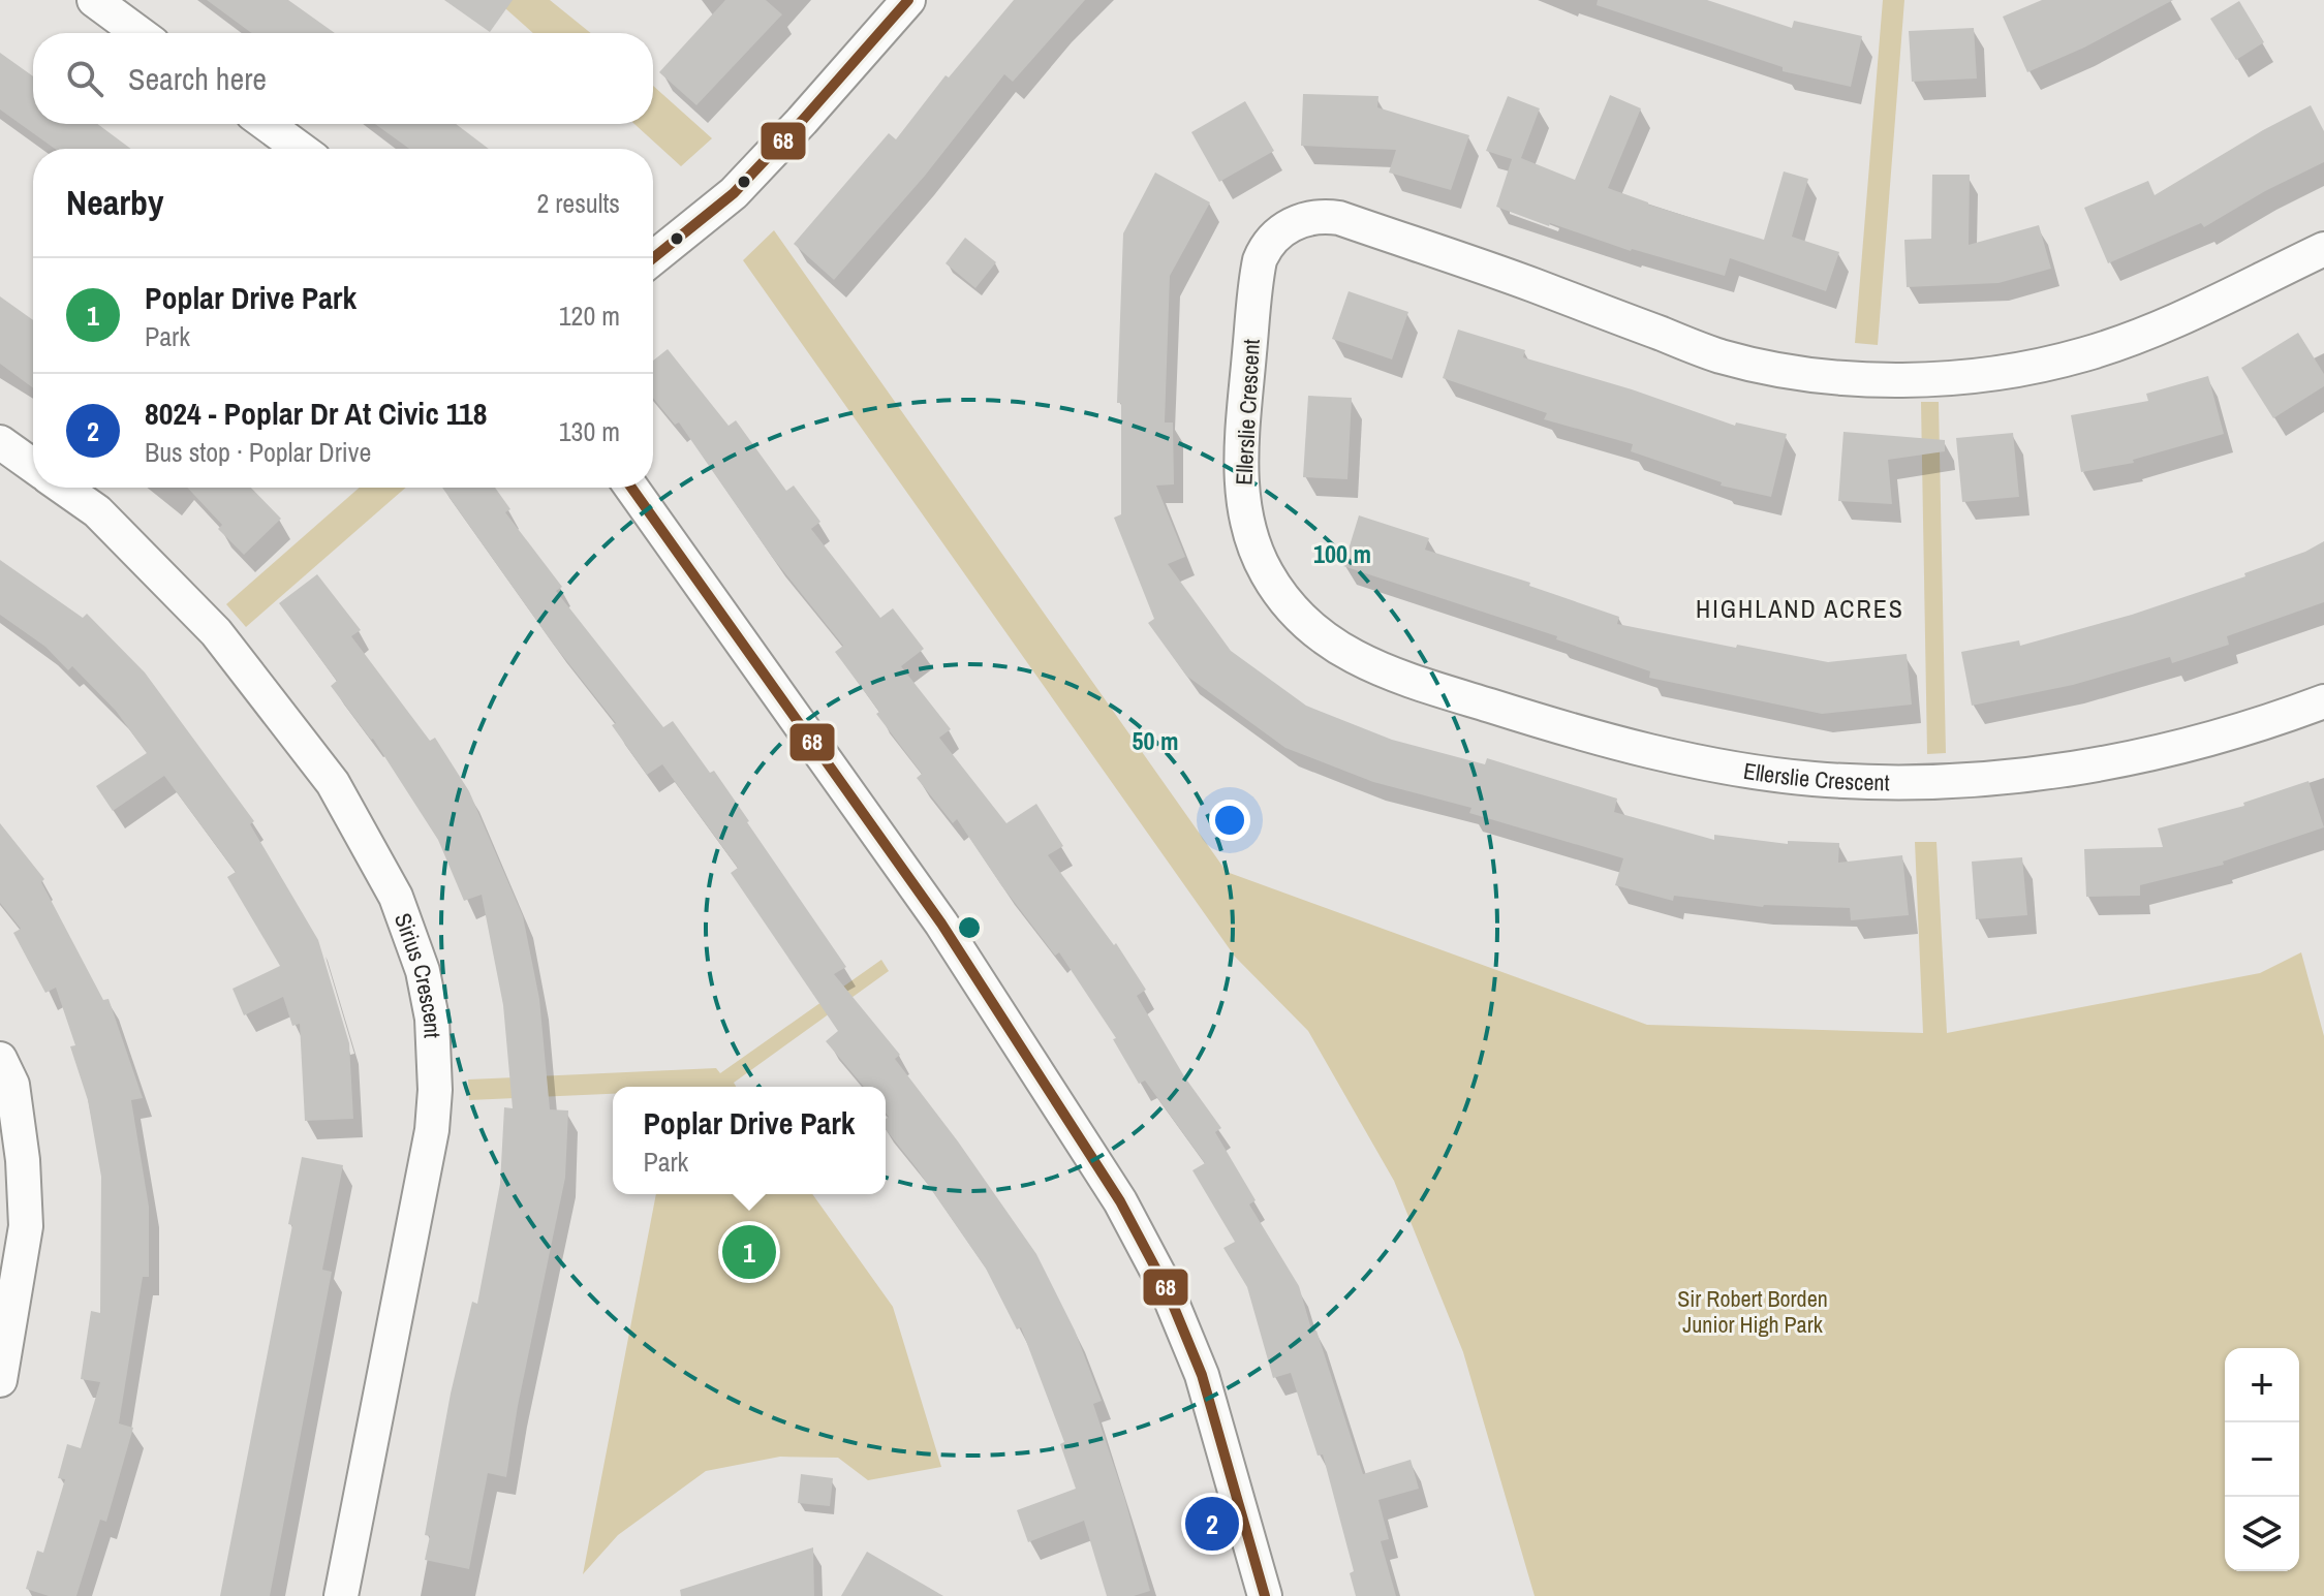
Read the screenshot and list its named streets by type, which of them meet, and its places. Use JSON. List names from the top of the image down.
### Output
{
  "streets": {
    "street": ["Ellerslie Crescent", "Sirius Crescent"]
  },
  "districts": ["HIGHLAND ACRES"],
  "parks": ["Sir Robert Borden Junior High Park"],
  "lines": ["transit line 68"],
  "page": {
    "search": "Search here",
    "heading": ["Nearby", "2 results"],
    "list": [
      {
        "mark": "1",
        "name": "Poplar Drive Park",
        "note": "Park",
        "value": "120 m"
      },
      {
        "mark": "2",
        "name": "8024 - Poplar Dr At Civic 118",
        "note": "Bus stop · Poplar Drive",
        "value": "130 m"
      }
    ],
    "popup": ["Poplar Drive Park", "Park"],
    "pins": ["1", "2"],
    "map_buttons": ["+", "−"]
  },
  "rings": ["100 m", "50 m"]
}
